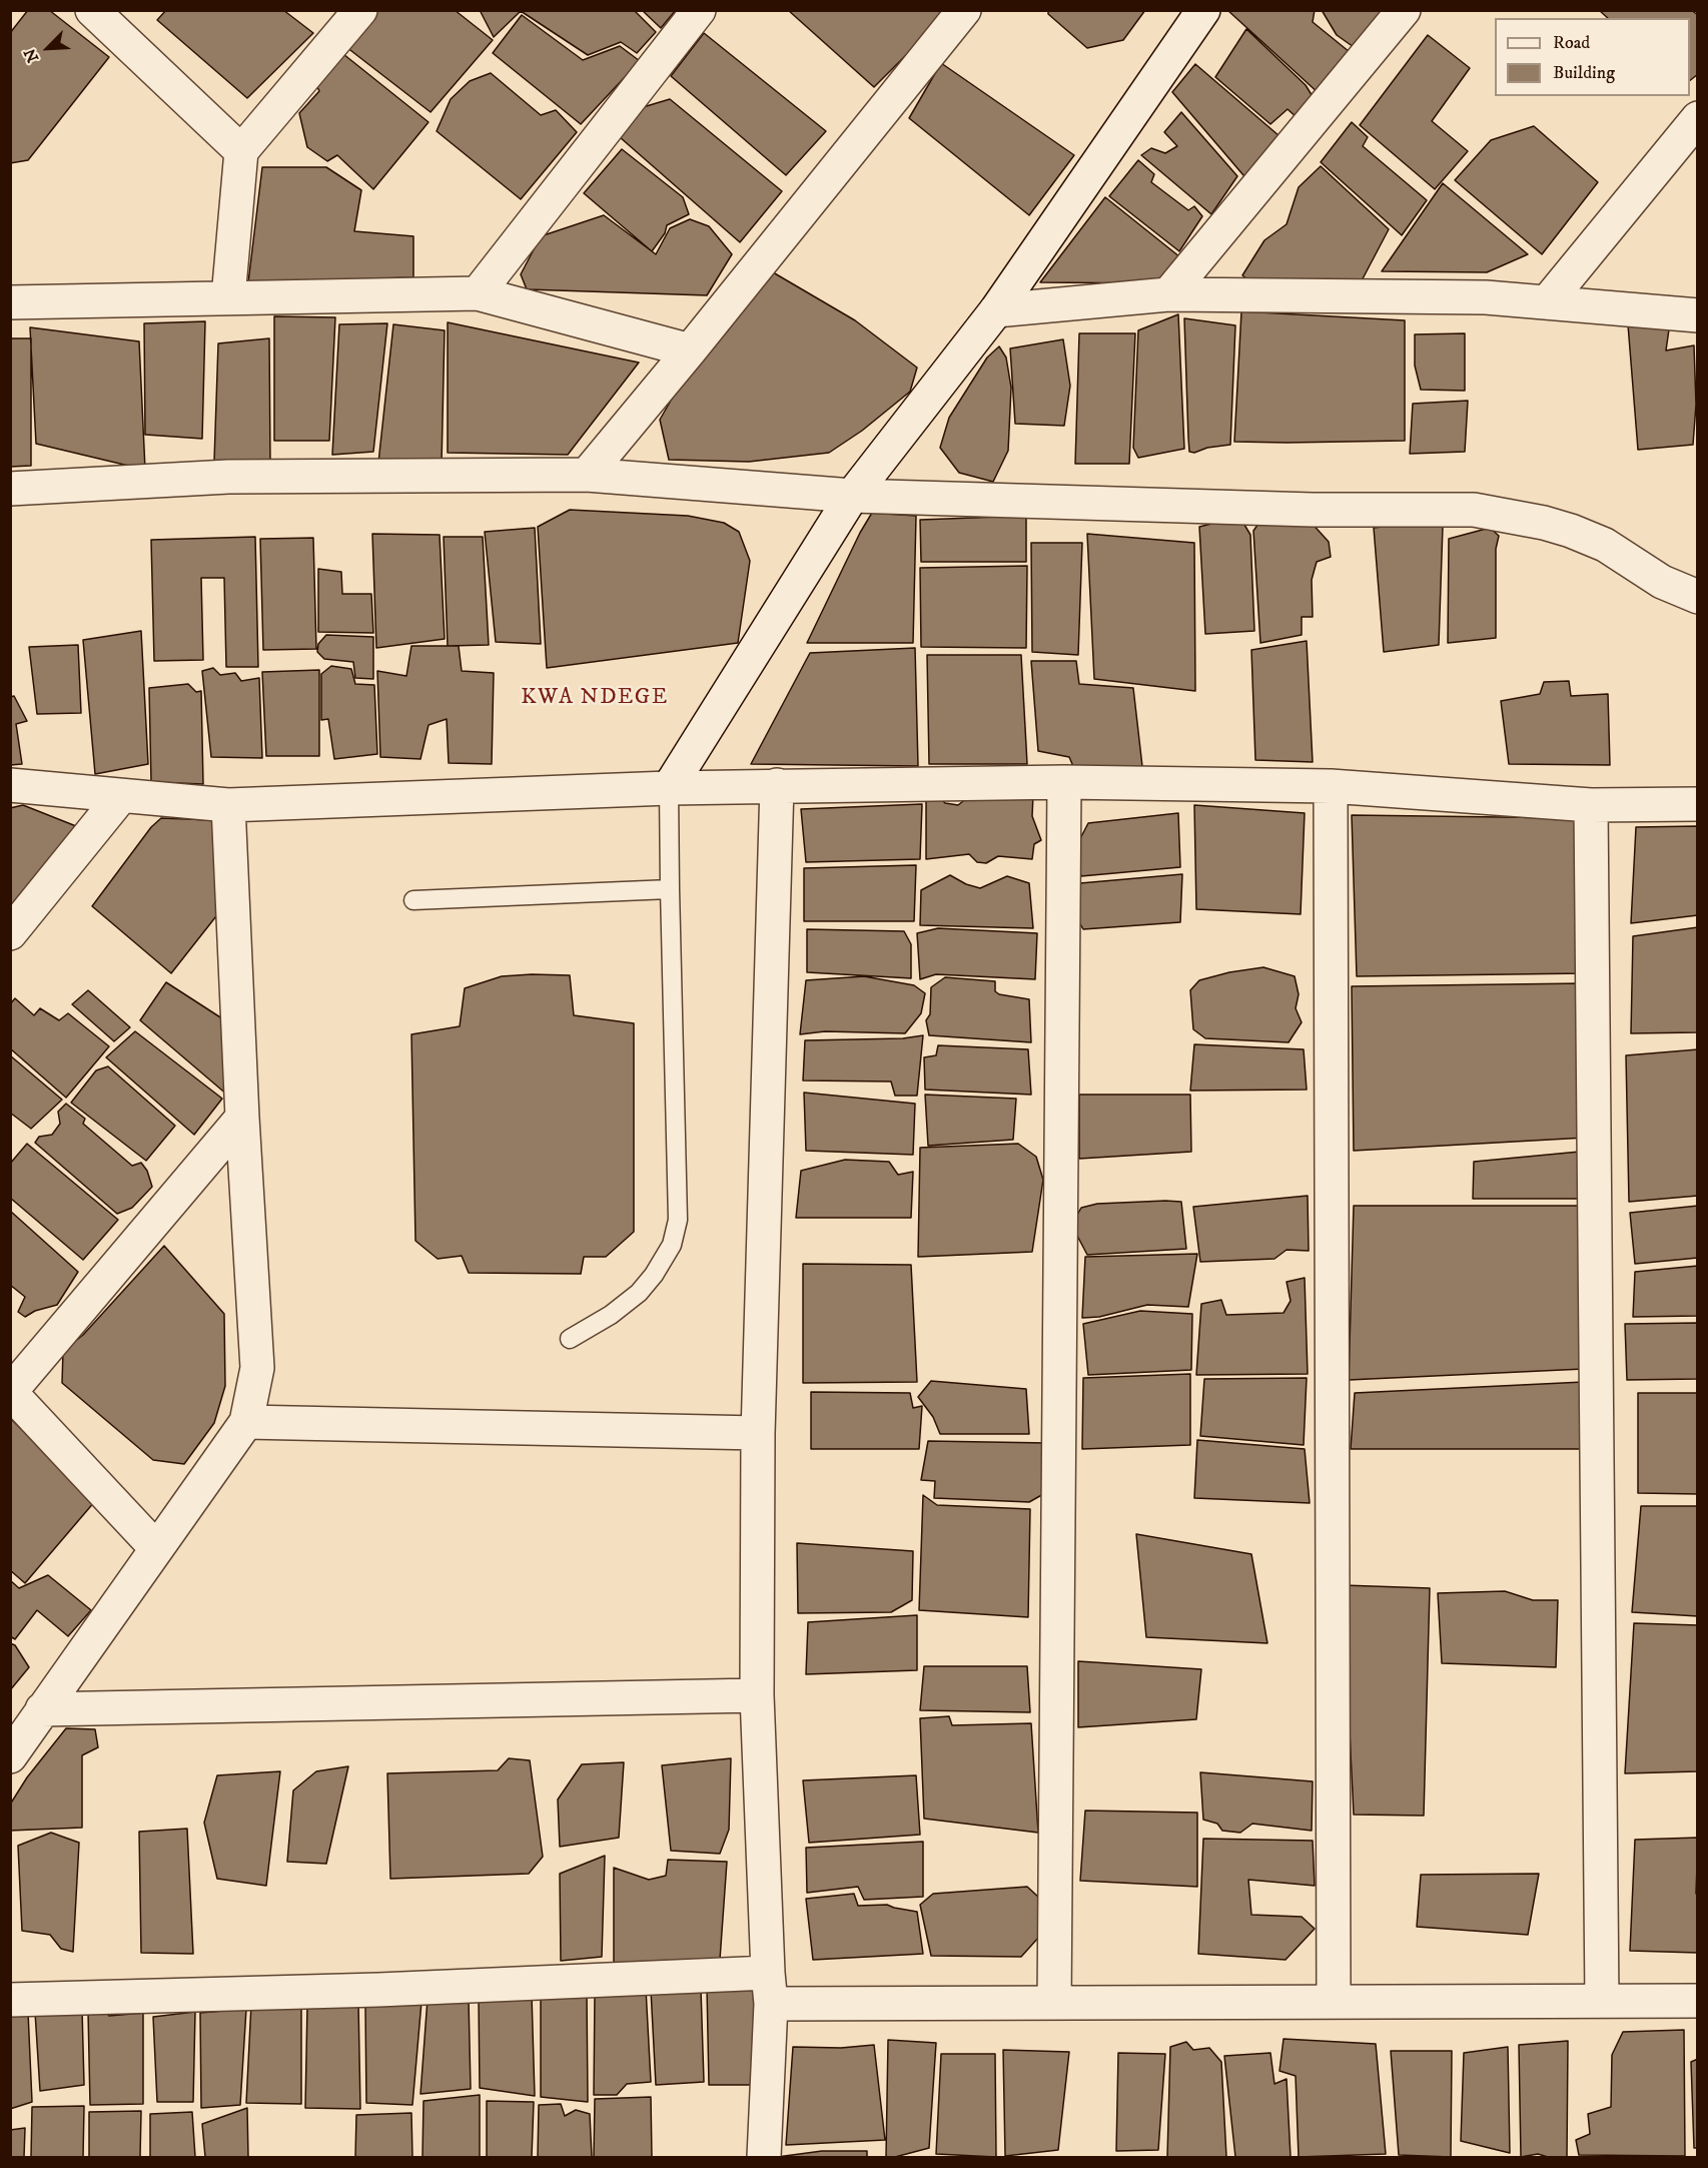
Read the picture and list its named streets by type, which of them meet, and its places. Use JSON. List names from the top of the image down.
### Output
{
  "districts": ["KWA NDEGE"],
  "legend": ["Road", "Building"],
  "north": "bottom left"
}
